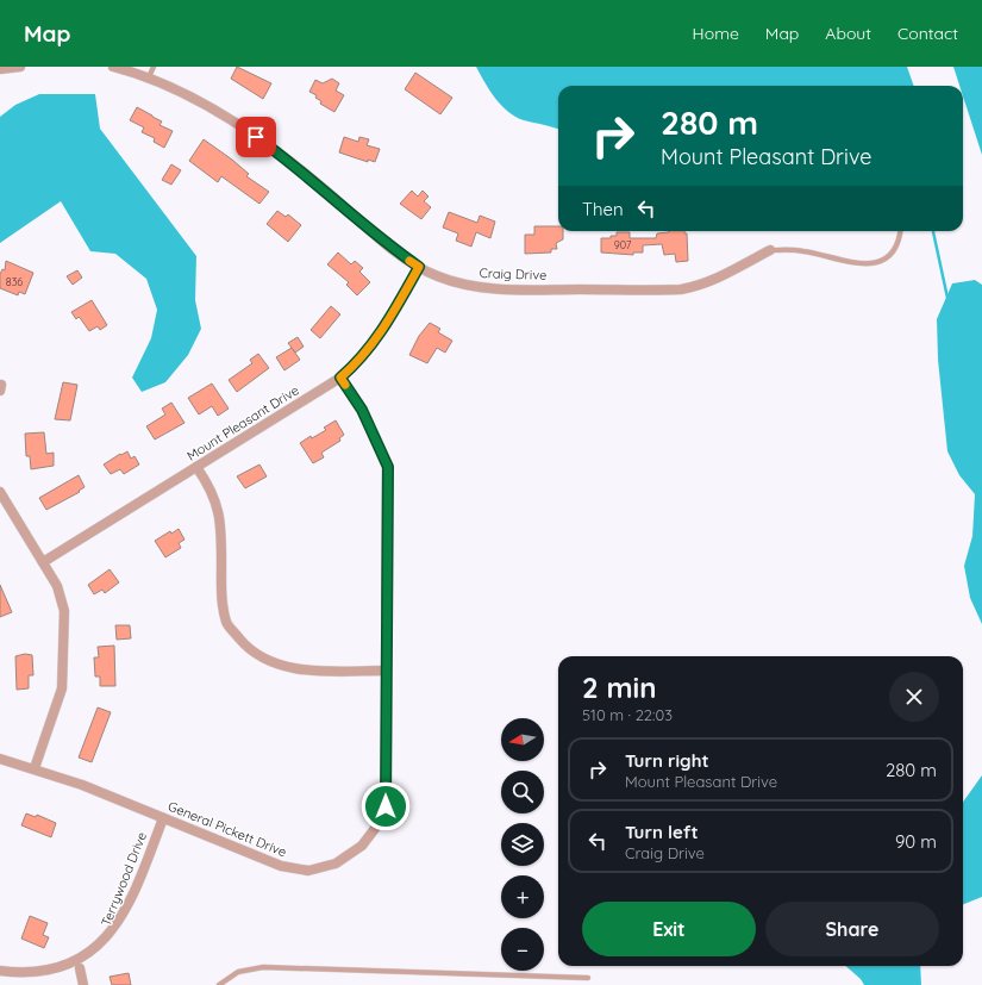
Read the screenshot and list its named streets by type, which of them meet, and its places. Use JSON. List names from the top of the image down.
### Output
{
  "streets": {
    "street": [
      "Craig Drive",
      "Mount Pleasant Drive",
      "General Pickett Drive",
      "Terrywood Drive"
    ]
  },
  "crossings": [
    ["Craig Drive", "Mount Pleasant Drive"],
    ["Mount Pleasant Drive", "General Pickett Drive"],
    ["General Pickett Drive", "Terrywood Drive"]
  ],
  "house_numbers": ["907", "836"],
  "north": "left",
  "page": {
    "header": "Map",
    "nav": [
      "Home",
      "Map",
      "About",
      "Contact"
    ],
    "turn": ["280 m", "Mount Pleasant Drive"],
    "then": "Then",
    "heading": ["2 min", "510 m · 22:03"],
    "map_buttons": ["+", "−"],
    "list": [
      {
        "name": "Turn right",
        "note": "Mount Pleasant Drive",
        "value": "280 m"
      },
      {
        "name": "Turn left",
        "note": "Craig Drive",
        "value": "90 m"
      }
    ],
    "buttons": ["Exit", "Share"]
  }
}
